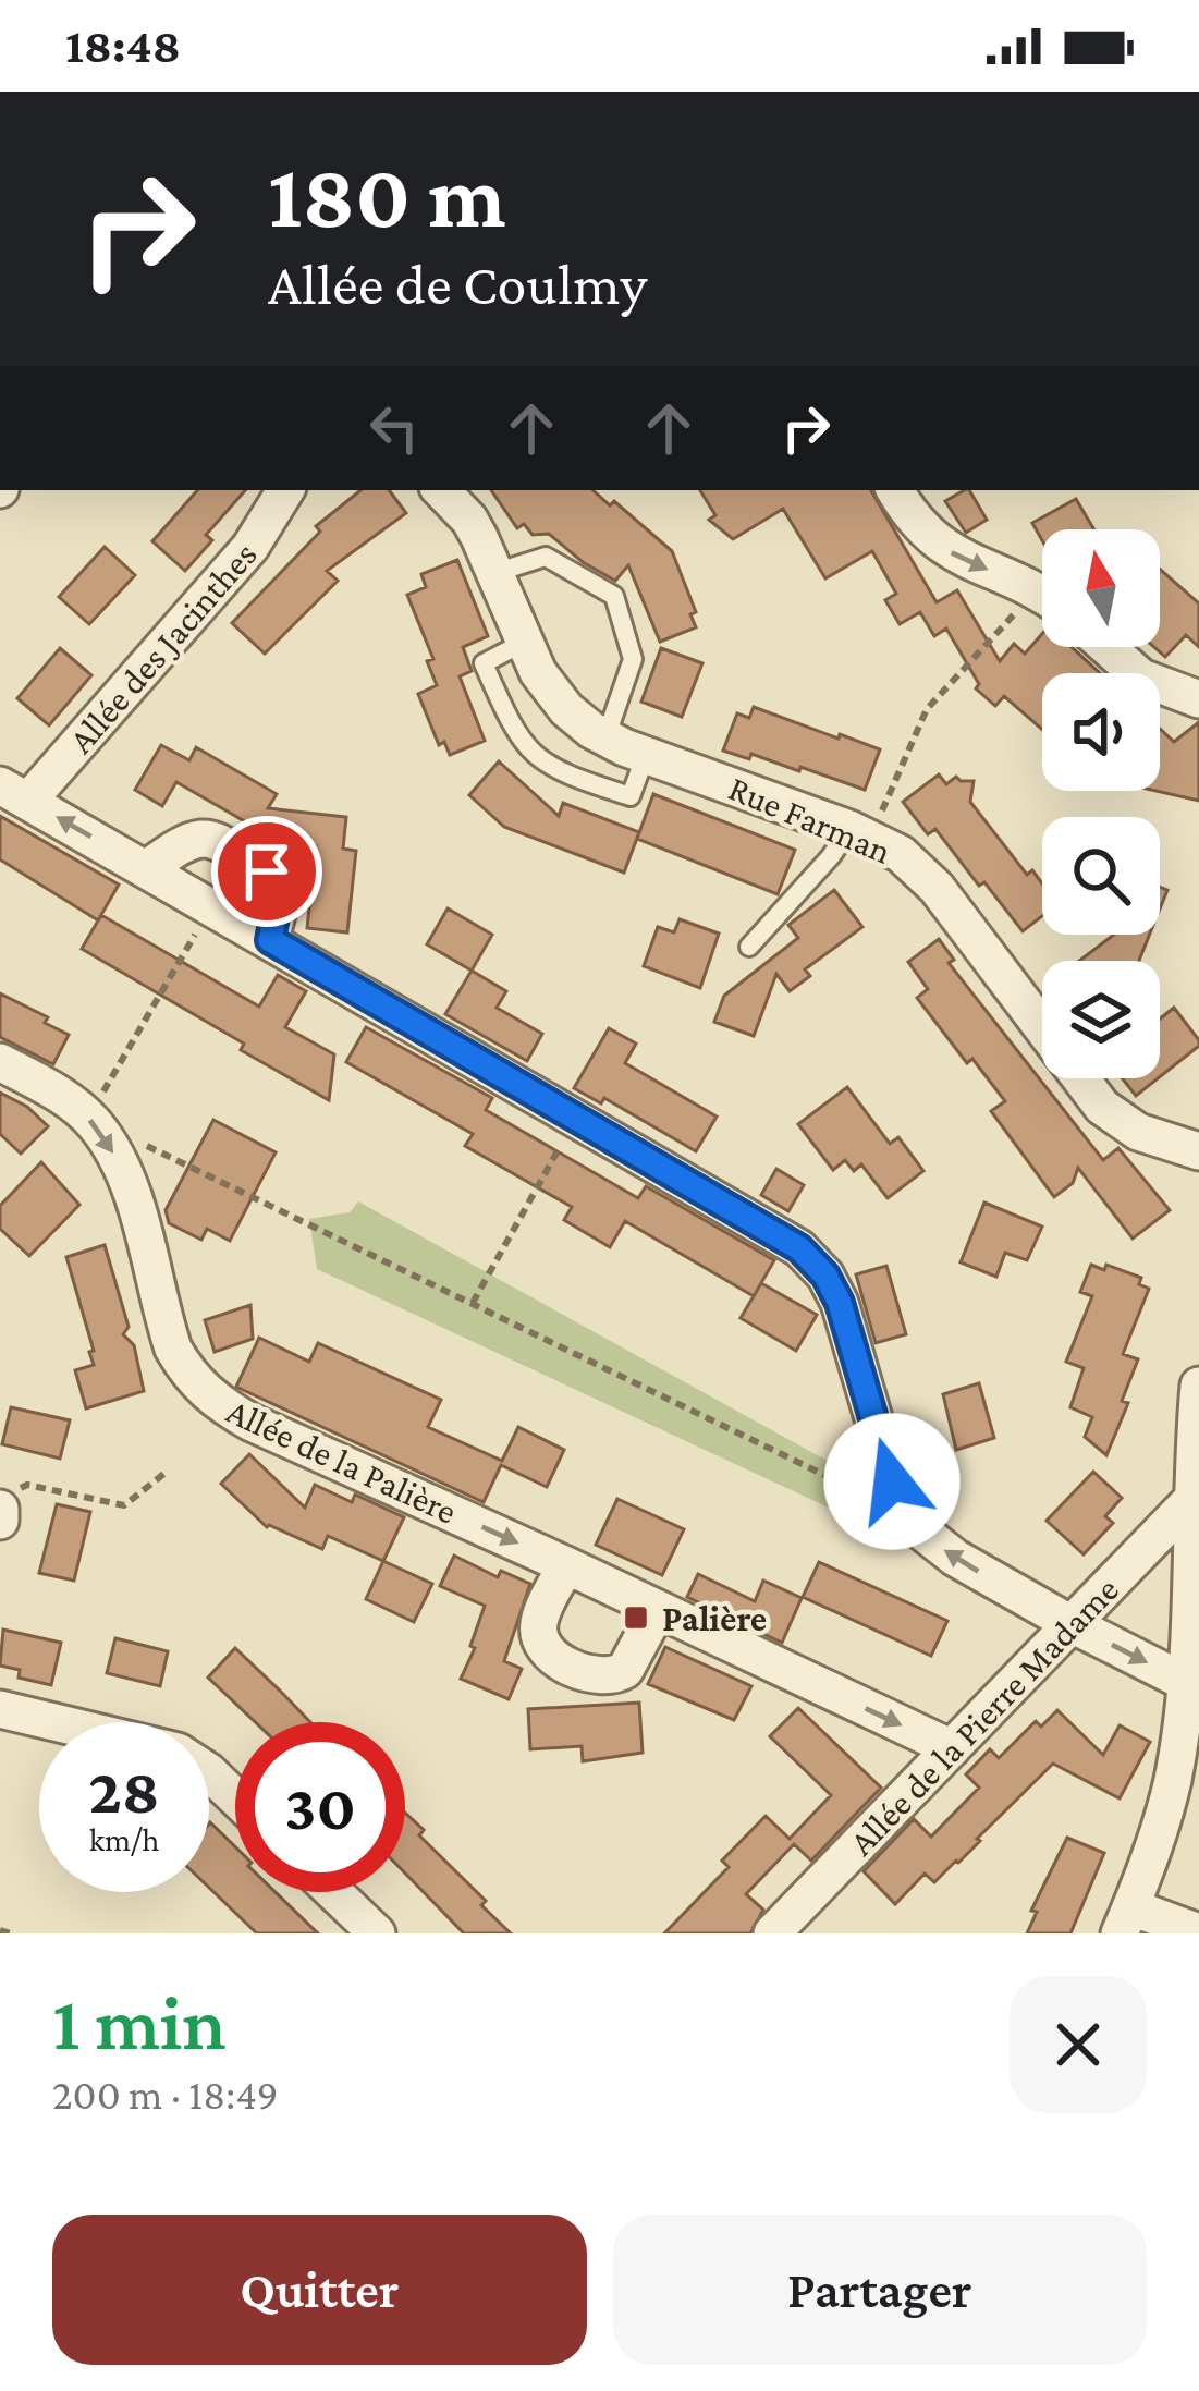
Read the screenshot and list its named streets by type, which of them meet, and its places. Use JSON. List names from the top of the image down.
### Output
{
  "streets": {
    "street": [
      "Allée des Jacinthes",
      "Rue Farman",
      "Allée de la Palière",
      "Allée de la Pierre Madame"
    ]
  },
  "crossings": [
    ["Allée de la Palière", "Allée de la Pierre Madame"]
  ],
  "places": {
    "transit": ["Palière"]
  },
  "north": "top",
  "page": {
    "status": "18:48",
    "turn": ["180 m", "Allée de Coulmy"],
    "speed": "28 km/h",
    "limit": "30",
    "heading": ["1 min", "200 m · 18:49"],
    "buttons": ["Quitter", "Partager"]
  }
}
